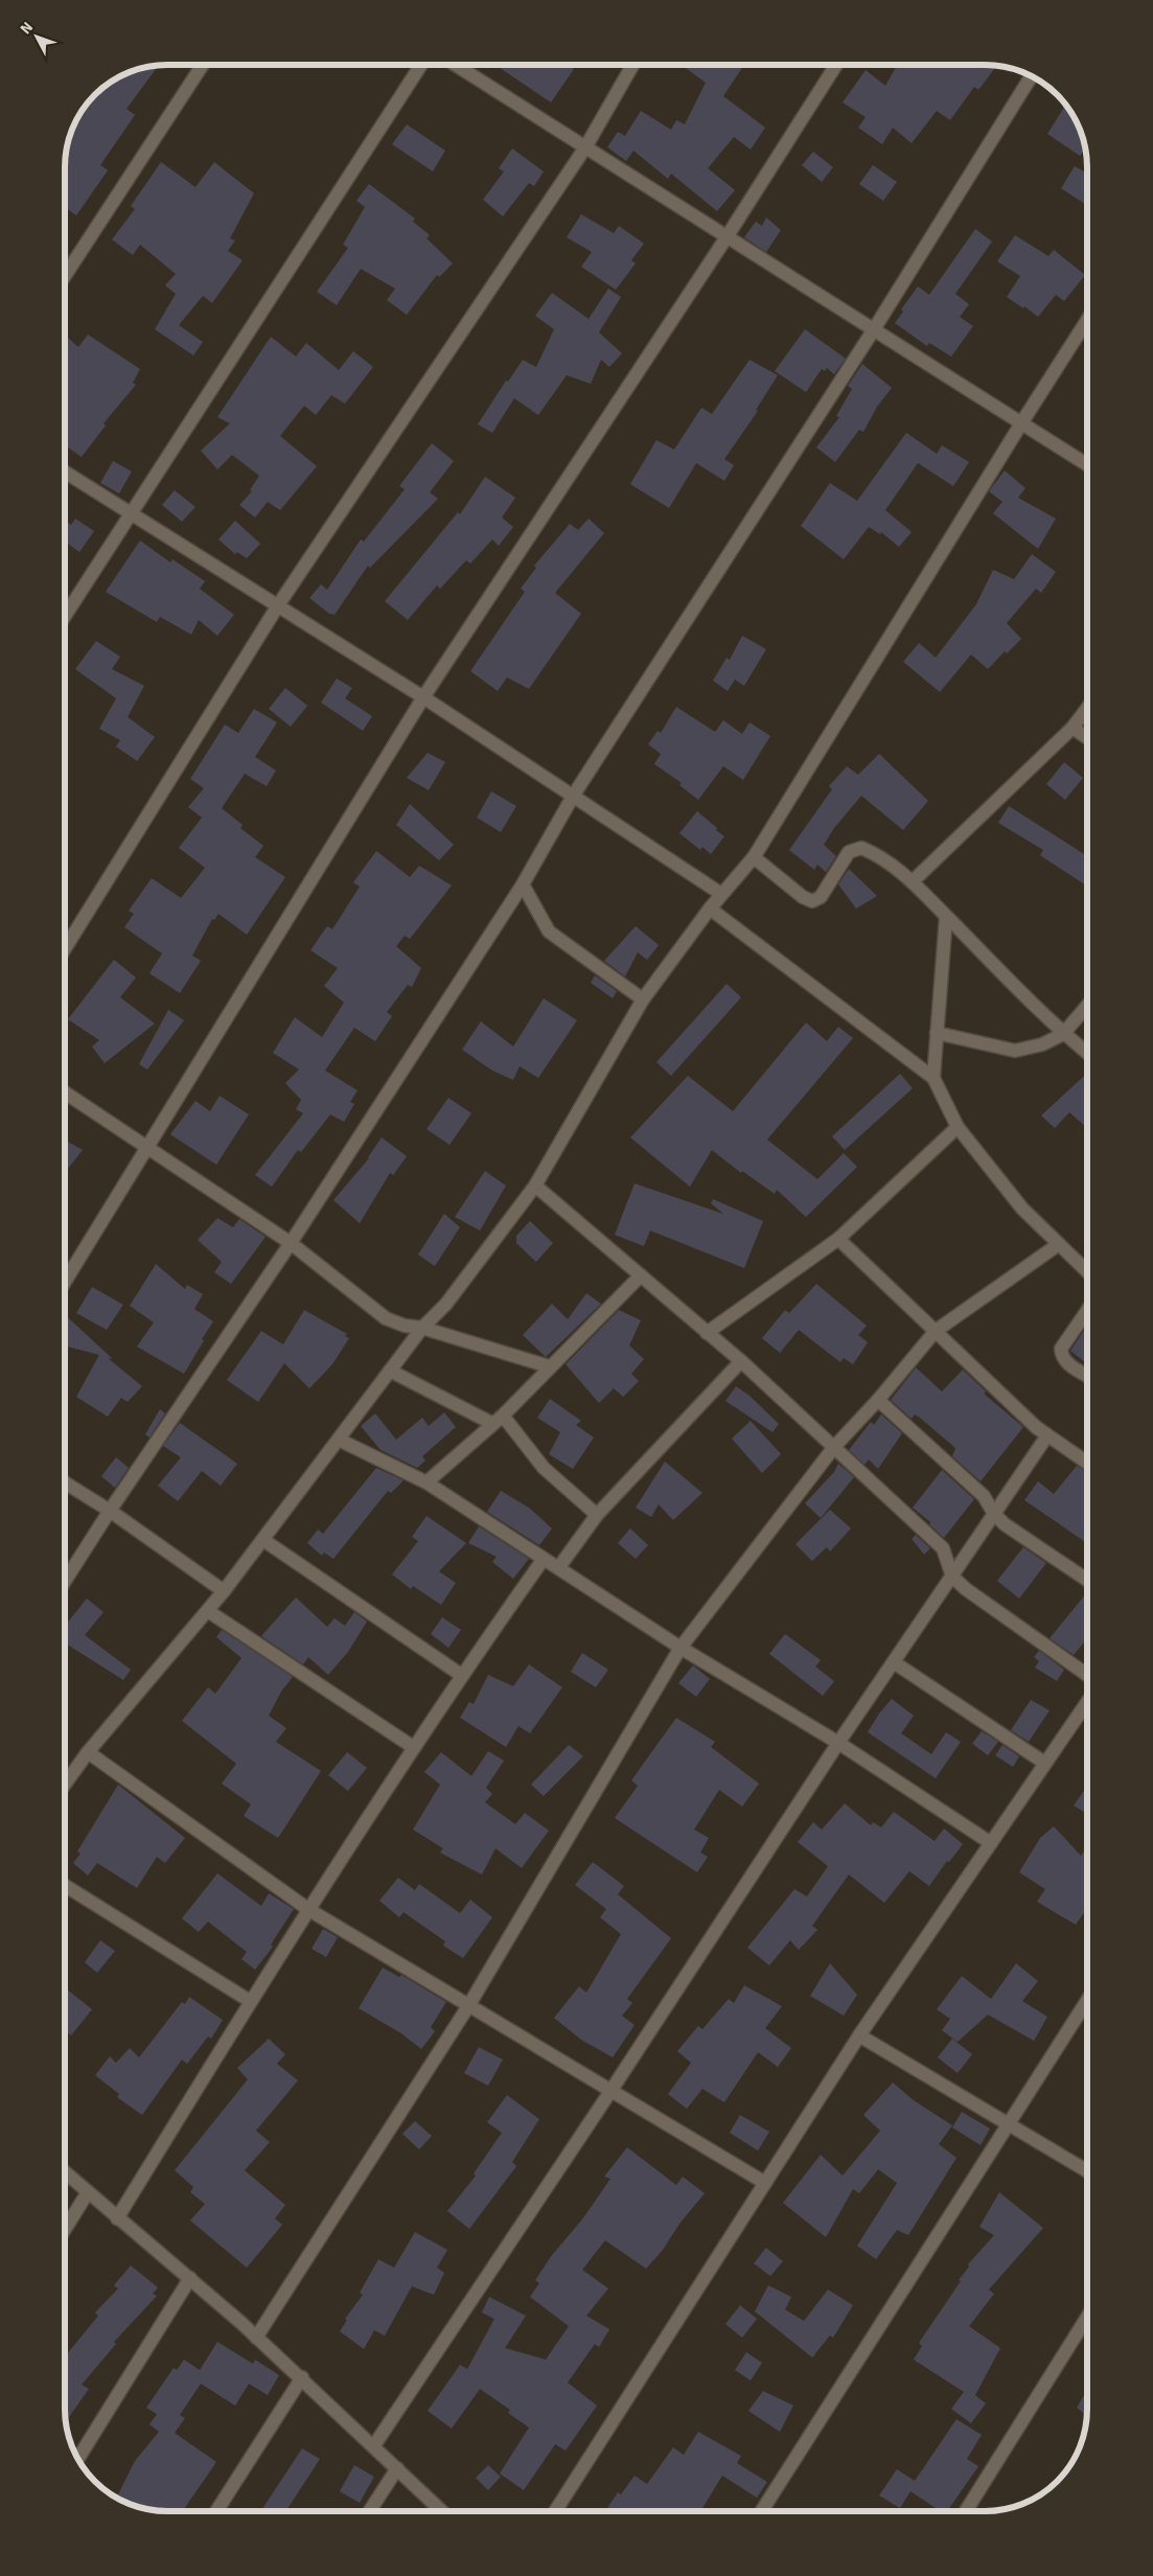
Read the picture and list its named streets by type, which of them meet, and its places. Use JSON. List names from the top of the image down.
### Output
{
  "north": "top left"
}
